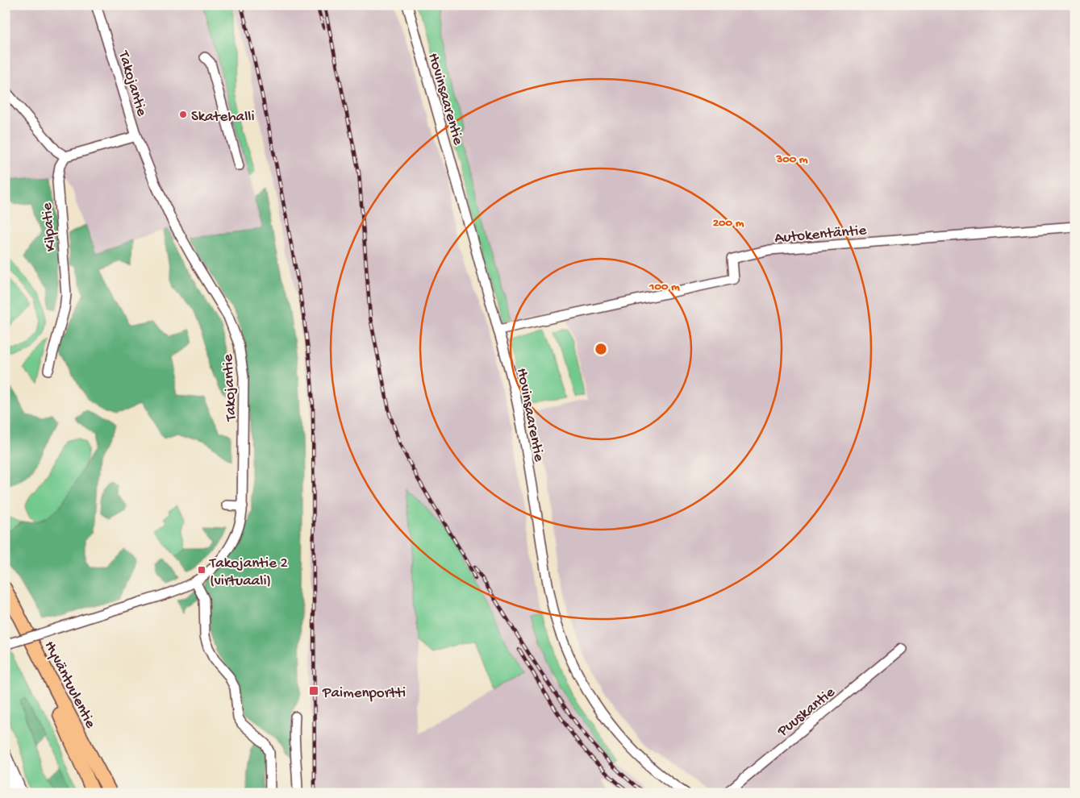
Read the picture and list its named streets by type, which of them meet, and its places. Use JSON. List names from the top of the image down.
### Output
{
  "streets": {
    "highway": ["Hyväntuulentie"],
    "street": [
      "Takojantie",
      "Hovinsaarentie",
      "Kilpatie",
      "Autokentäntie",
      "Puuskantie"
    ]
  },
  "crossings": [
    ["Hovinsaarentie", "Autokentäntie"]
  ],
  "places": {
    "other": ["Skatehalli"],
    "transit": ["Takojantie 2 (virtuaali)", "Paimenportti"]
  },
  "rings": ["300 m", "200 m", "100 m"]
}
